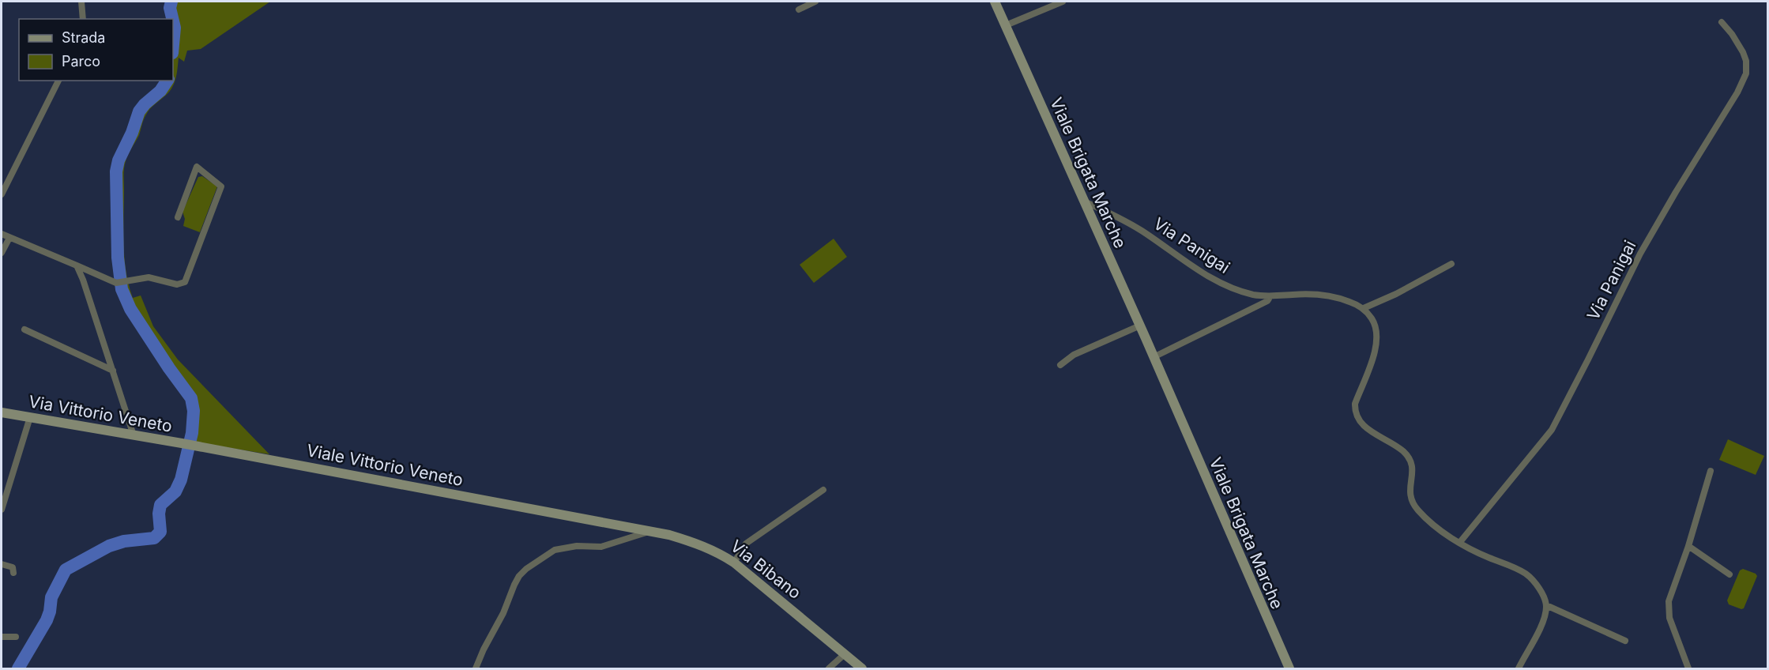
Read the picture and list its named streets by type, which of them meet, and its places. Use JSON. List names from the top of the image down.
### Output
{
  "streets": {
    "street": [
      "Viale Brigata Marche",
      "Via Panigai",
      "Via Vittorio Veneto",
      "Viale Vittorio Veneto",
      "Via Bibano"
    ]
  },
  "crossings": [
    ["Viale Brigata Marche", "Via Panigai"],
    ["Via Vittorio Veneto", "Viale Vittorio Veneto"],
    ["Viale Vittorio Veneto", "Via Bibano"]
  ],
  "legend": ["Strada", "Parco"]
}
